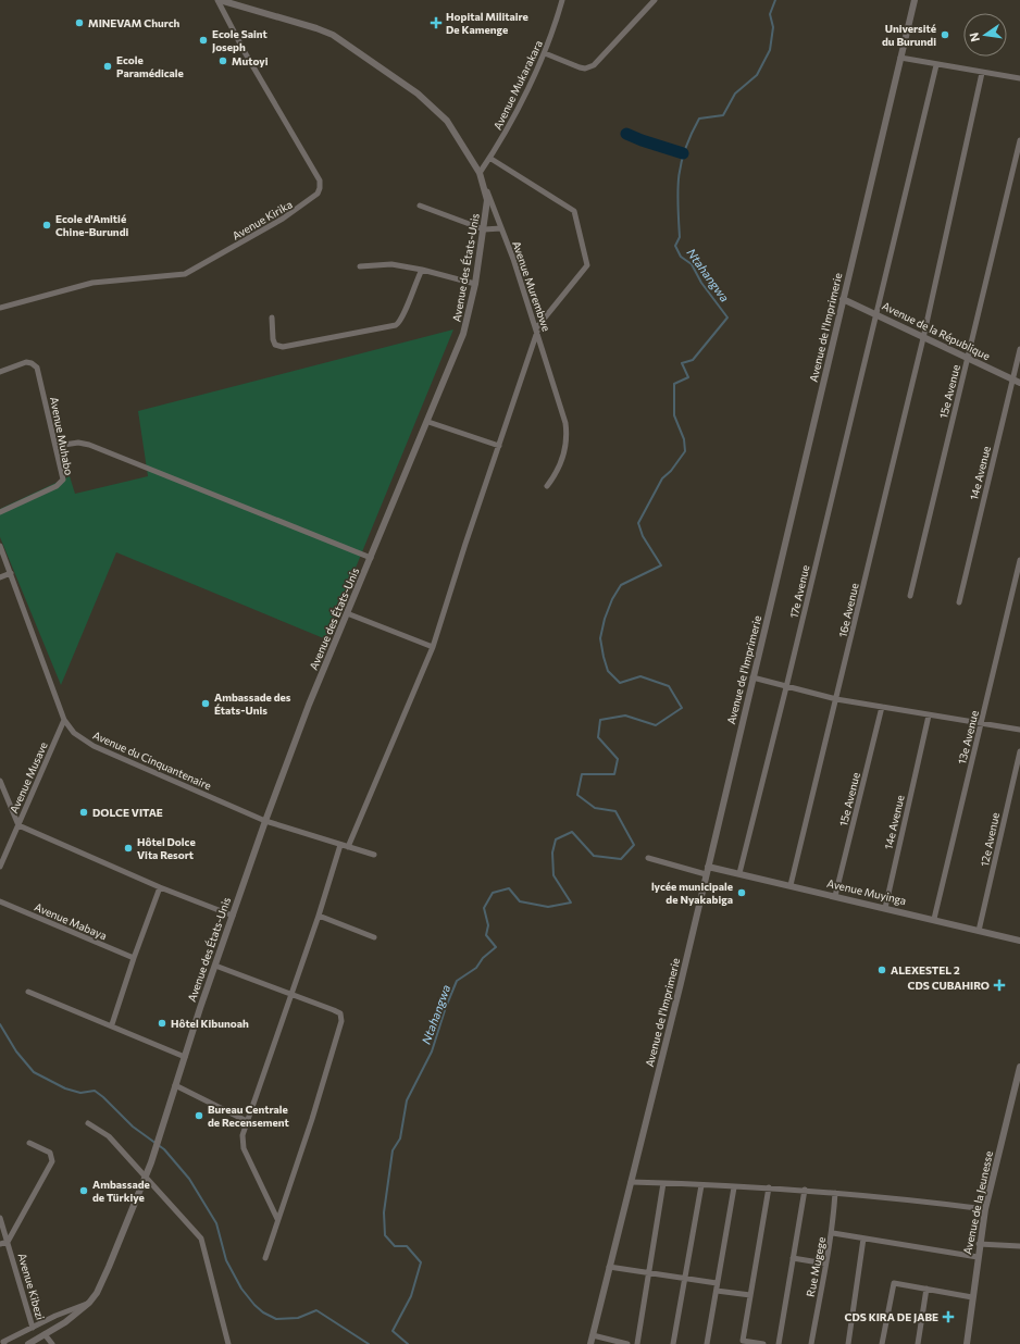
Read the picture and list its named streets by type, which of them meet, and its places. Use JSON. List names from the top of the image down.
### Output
{
  "streets": {
    "street": [
      "Avenue Mukarakara",
      "Avenue Kirika",
      "Avenue des États-Unis",
      "Avenue Murembwe",
      "Avenue de l'Imprimerie",
      "Avenue de la République",
      "15e Avenue",
      "Avenue Muhabo",
      "14e Avenue",
      "17e Avenue",
      "16e Avenue",
      "13e Avenue",
      "Avenue du Cinquantenaire",
      "Avenue Musave",
      "12e Avenue",
      "Avenue Muyinga",
      "Avenue Mabaya",
      "Avenue de la Jeunesse",
      "Rue Mugege",
      "Avenue Kibezi"
    ]
  },
  "crossings": [
    ["Avenue Mukarakara", "Avenue des États-Unis"],
    ["Avenue Kirika", "Avenue des États-Unis"],
    ["Avenue des États-Unis", "Avenue Murembwe"],
    ["Avenue des États-Unis", "Avenue du Cinquantenaire"],
    ["Avenue de l'Imprimerie", "Avenue de la République"],
    ["Avenue de l'Imprimerie", "Avenue Muyinga"],
    ["Avenue de la République", "15e Avenue"],
    ["Avenue de la République", "14e Avenue"],
    ["Avenue de la République", "17e Avenue"],
    ["Avenue de la République", "16e Avenue"],
    ["15e Avenue", "Avenue Muyinga"],
    ["14e Avenue", "Avenue Muyinga"],
    ["17e Avenue", "Avenue Muyinga"],
    ["16e Avenue", "Avenue Muyinga"],
    ["13e Avenue", "Avenue Muyinga"],
    ["Avenue du Cinquantenaire", "Avenue Musave"],
    ["12e Avenue", "Avenue Muyinga"]
  ],
  "water": ["Ntahangwa"],
  "places": {
    "other": [
      "MINEVAM Church",
      "Université du Burundi",
      "Ecole Saint Joseph",
      "Mutoyi",
      "Ecole Paramédicale",
      "Ecole d'Amitié Chine-Burundi",
      "Ambassade des États-Unis",
      "DOLCE VITAE",
      "Hôtel Dolce Vita Resort",
      "lycée municipale de Nyakabiga",
      "ALEXESTEL 2",
      "Hôtel Kibunoah",
      "Bureau Centrale de Recensement",
      "Ambassade de Türkiye"
    ],
    "health": ["Hopital Militaire De Kamenge", "CDS CUBAHIRO", "CDS KIRA DE JABE"]
  },
  "north": "left"
}
